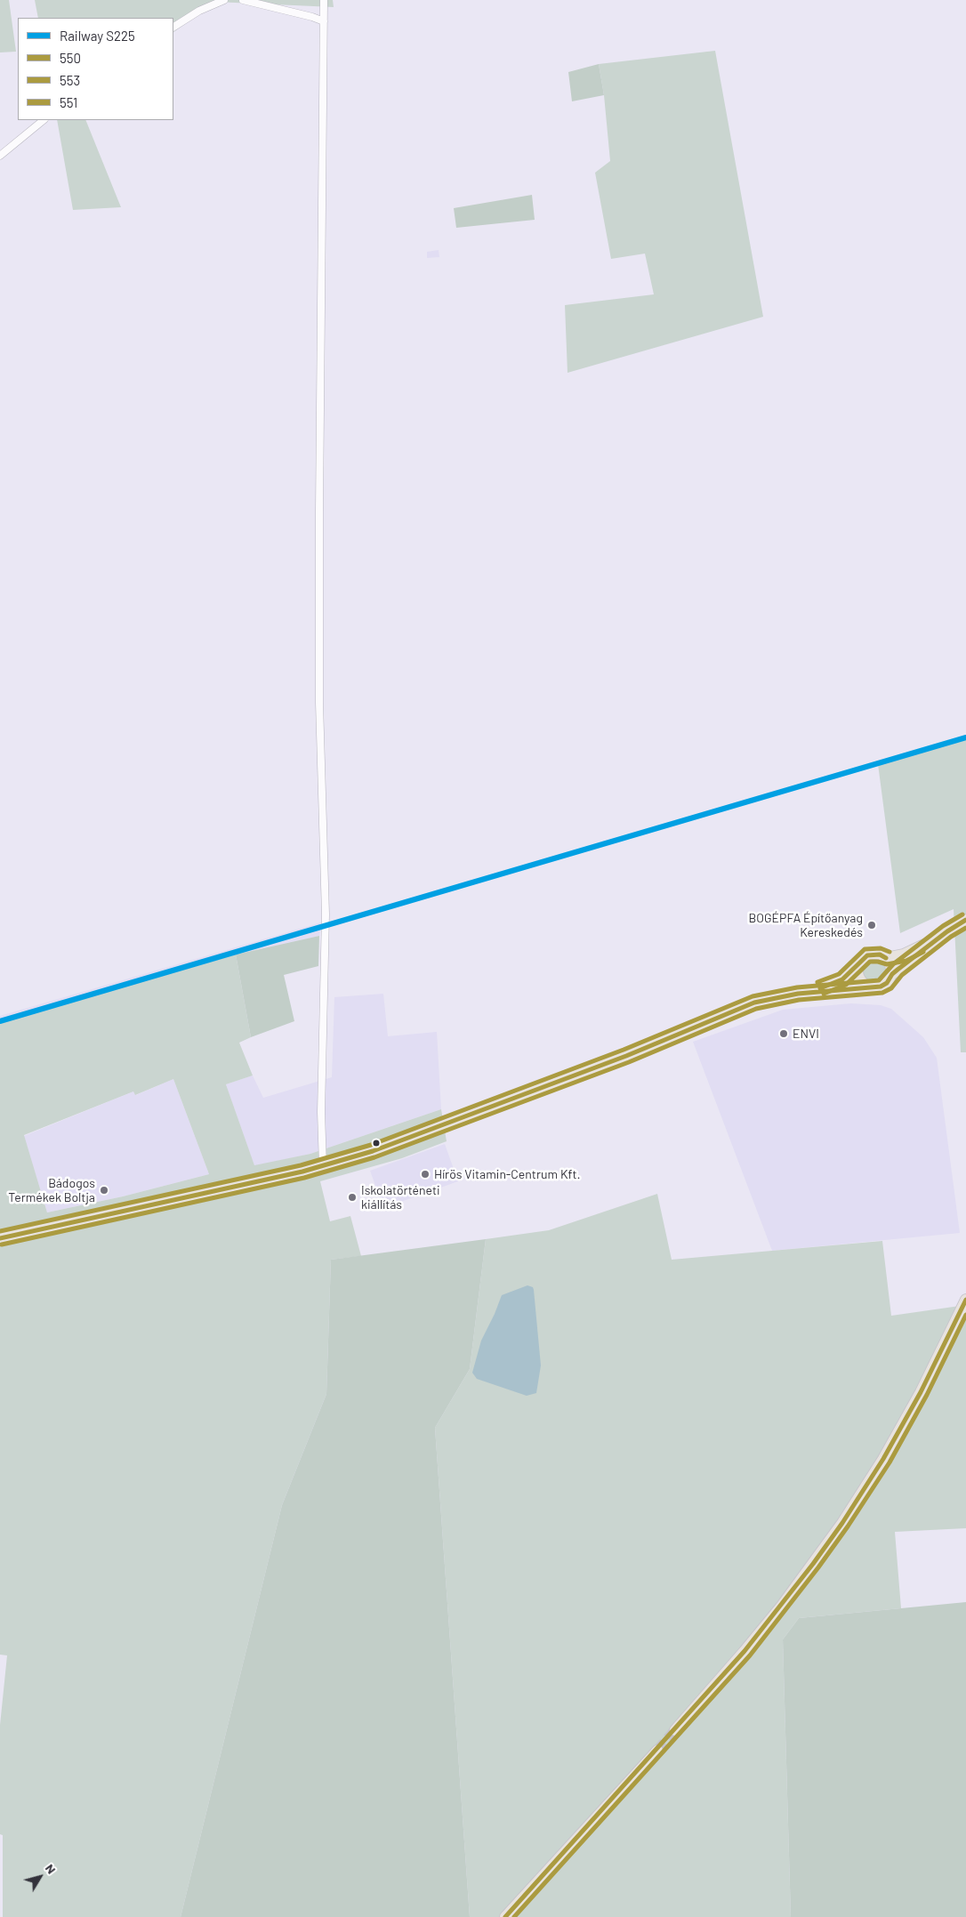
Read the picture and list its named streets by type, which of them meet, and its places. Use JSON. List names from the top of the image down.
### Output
{
  "places": [
    "BOGÉPFA Építőanyag Kereskedés",
    "ENVI",
    "Hírös Vitamin-Centrum Kft.",
    "Bádogos Termékek Boltja",
    "Iskolatörténeti kiállítás"
  ],
  "lines": [
    "rail line S225",
    "transit line 551",
    "transit line 550",
    "transit line 553"
  ],
  "legend": [
    "Railway S225",
    "550",
    "553",
    "551"
  ],
  "north": "top right"
}
